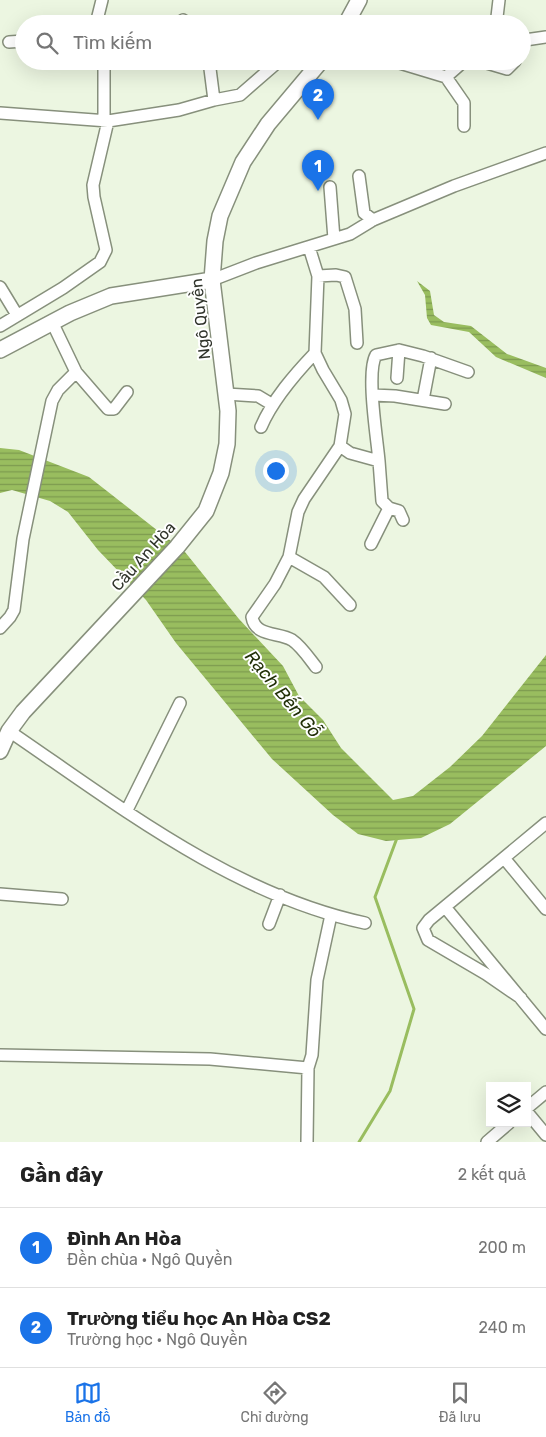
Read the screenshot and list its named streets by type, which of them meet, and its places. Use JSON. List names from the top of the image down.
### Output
{
  "streets": {
    "street": ["Ngô Quyền", "Cầu An Hòa"]
  },
  "crossings": [
    ["Ngô Quyền", "Cầu An Hòa"]
  ],
  "water": ["Rạch Bến Gỗ"],
  "page": {
    "search": "Tìm kiếm",
    "pins": ["2", "1"],
    "heading": ["Gần đây", "2 kết quả"],
    "list": [
      {
        "mark": "1",
        "name": "Đình An Hòa",
        "note": "Đền chùa · Ngô Quyền",
        "value": "200 m"
      },
      {
        "mark": "2",
        "name": "Trường tiểu học An Hòa CS2",
        "note": "Trường học · Ngô Quyền",
        "value": "240 m"
      }
    ],
    "nav": ["Bản đồ", "Chỉ đường", "Đã lưu"]
  }
}
